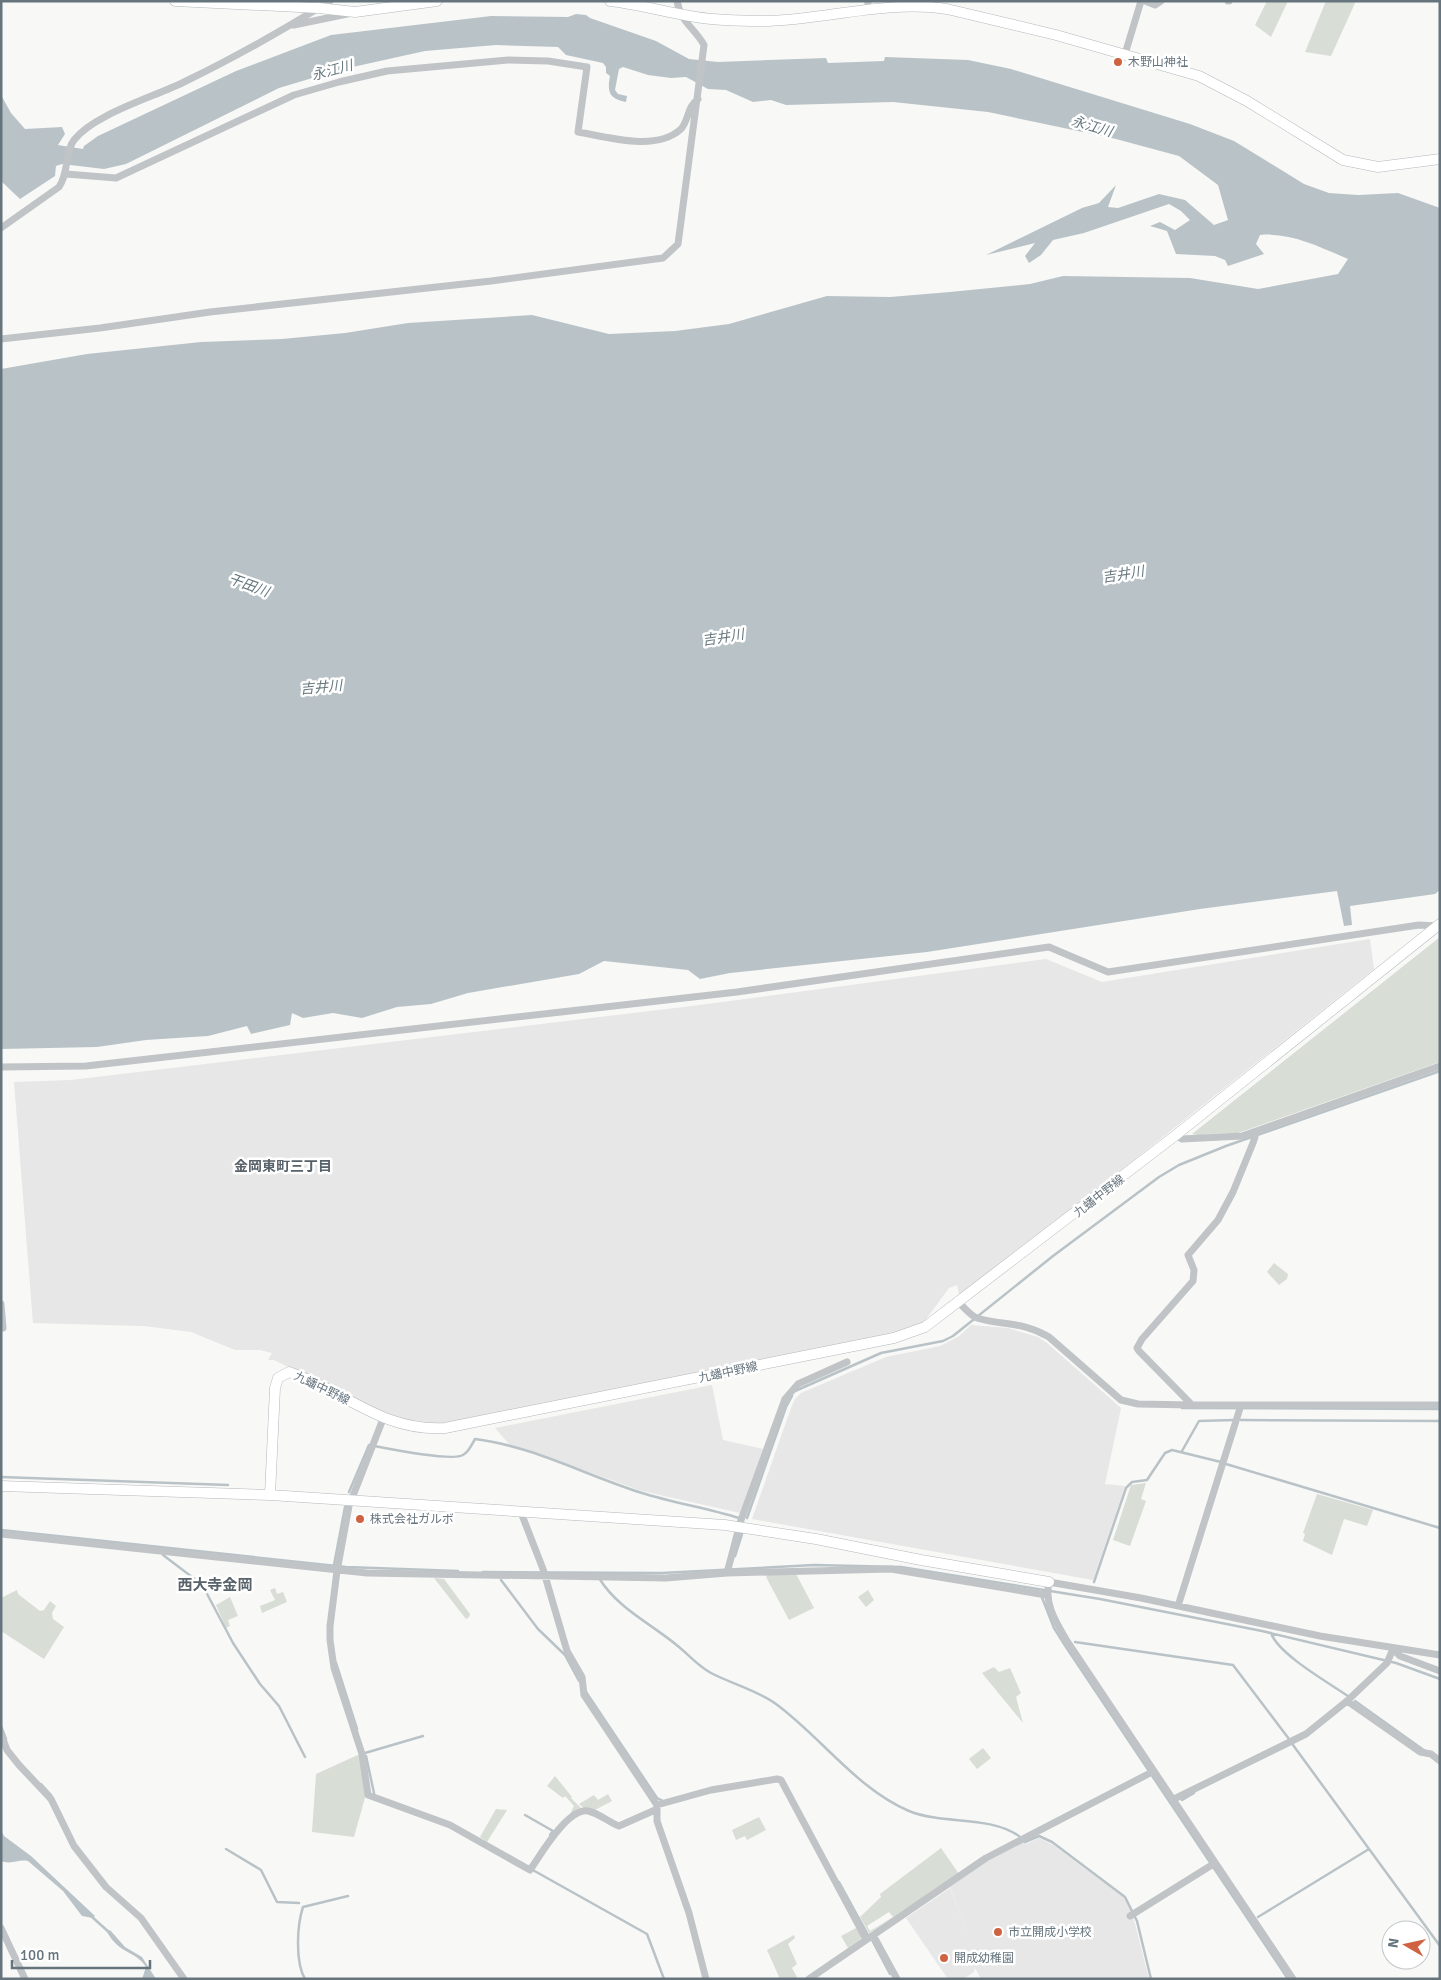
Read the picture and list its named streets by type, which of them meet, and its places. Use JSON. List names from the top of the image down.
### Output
{
  "streets": {
    "street": ["九蟠中野線"]
  },
  "districts": ["金岡東町三丁目", "西大寺金岡"],
  "water": ["永江川", "吉井川", "干田川"],
  "places": [
    "木野山神社",
    "株式会社ガルボ",
    "市立開成小学校",
    "開成幼稚園"
  ],
  "scale_bar": "100 m",
  "north": "left"
}
